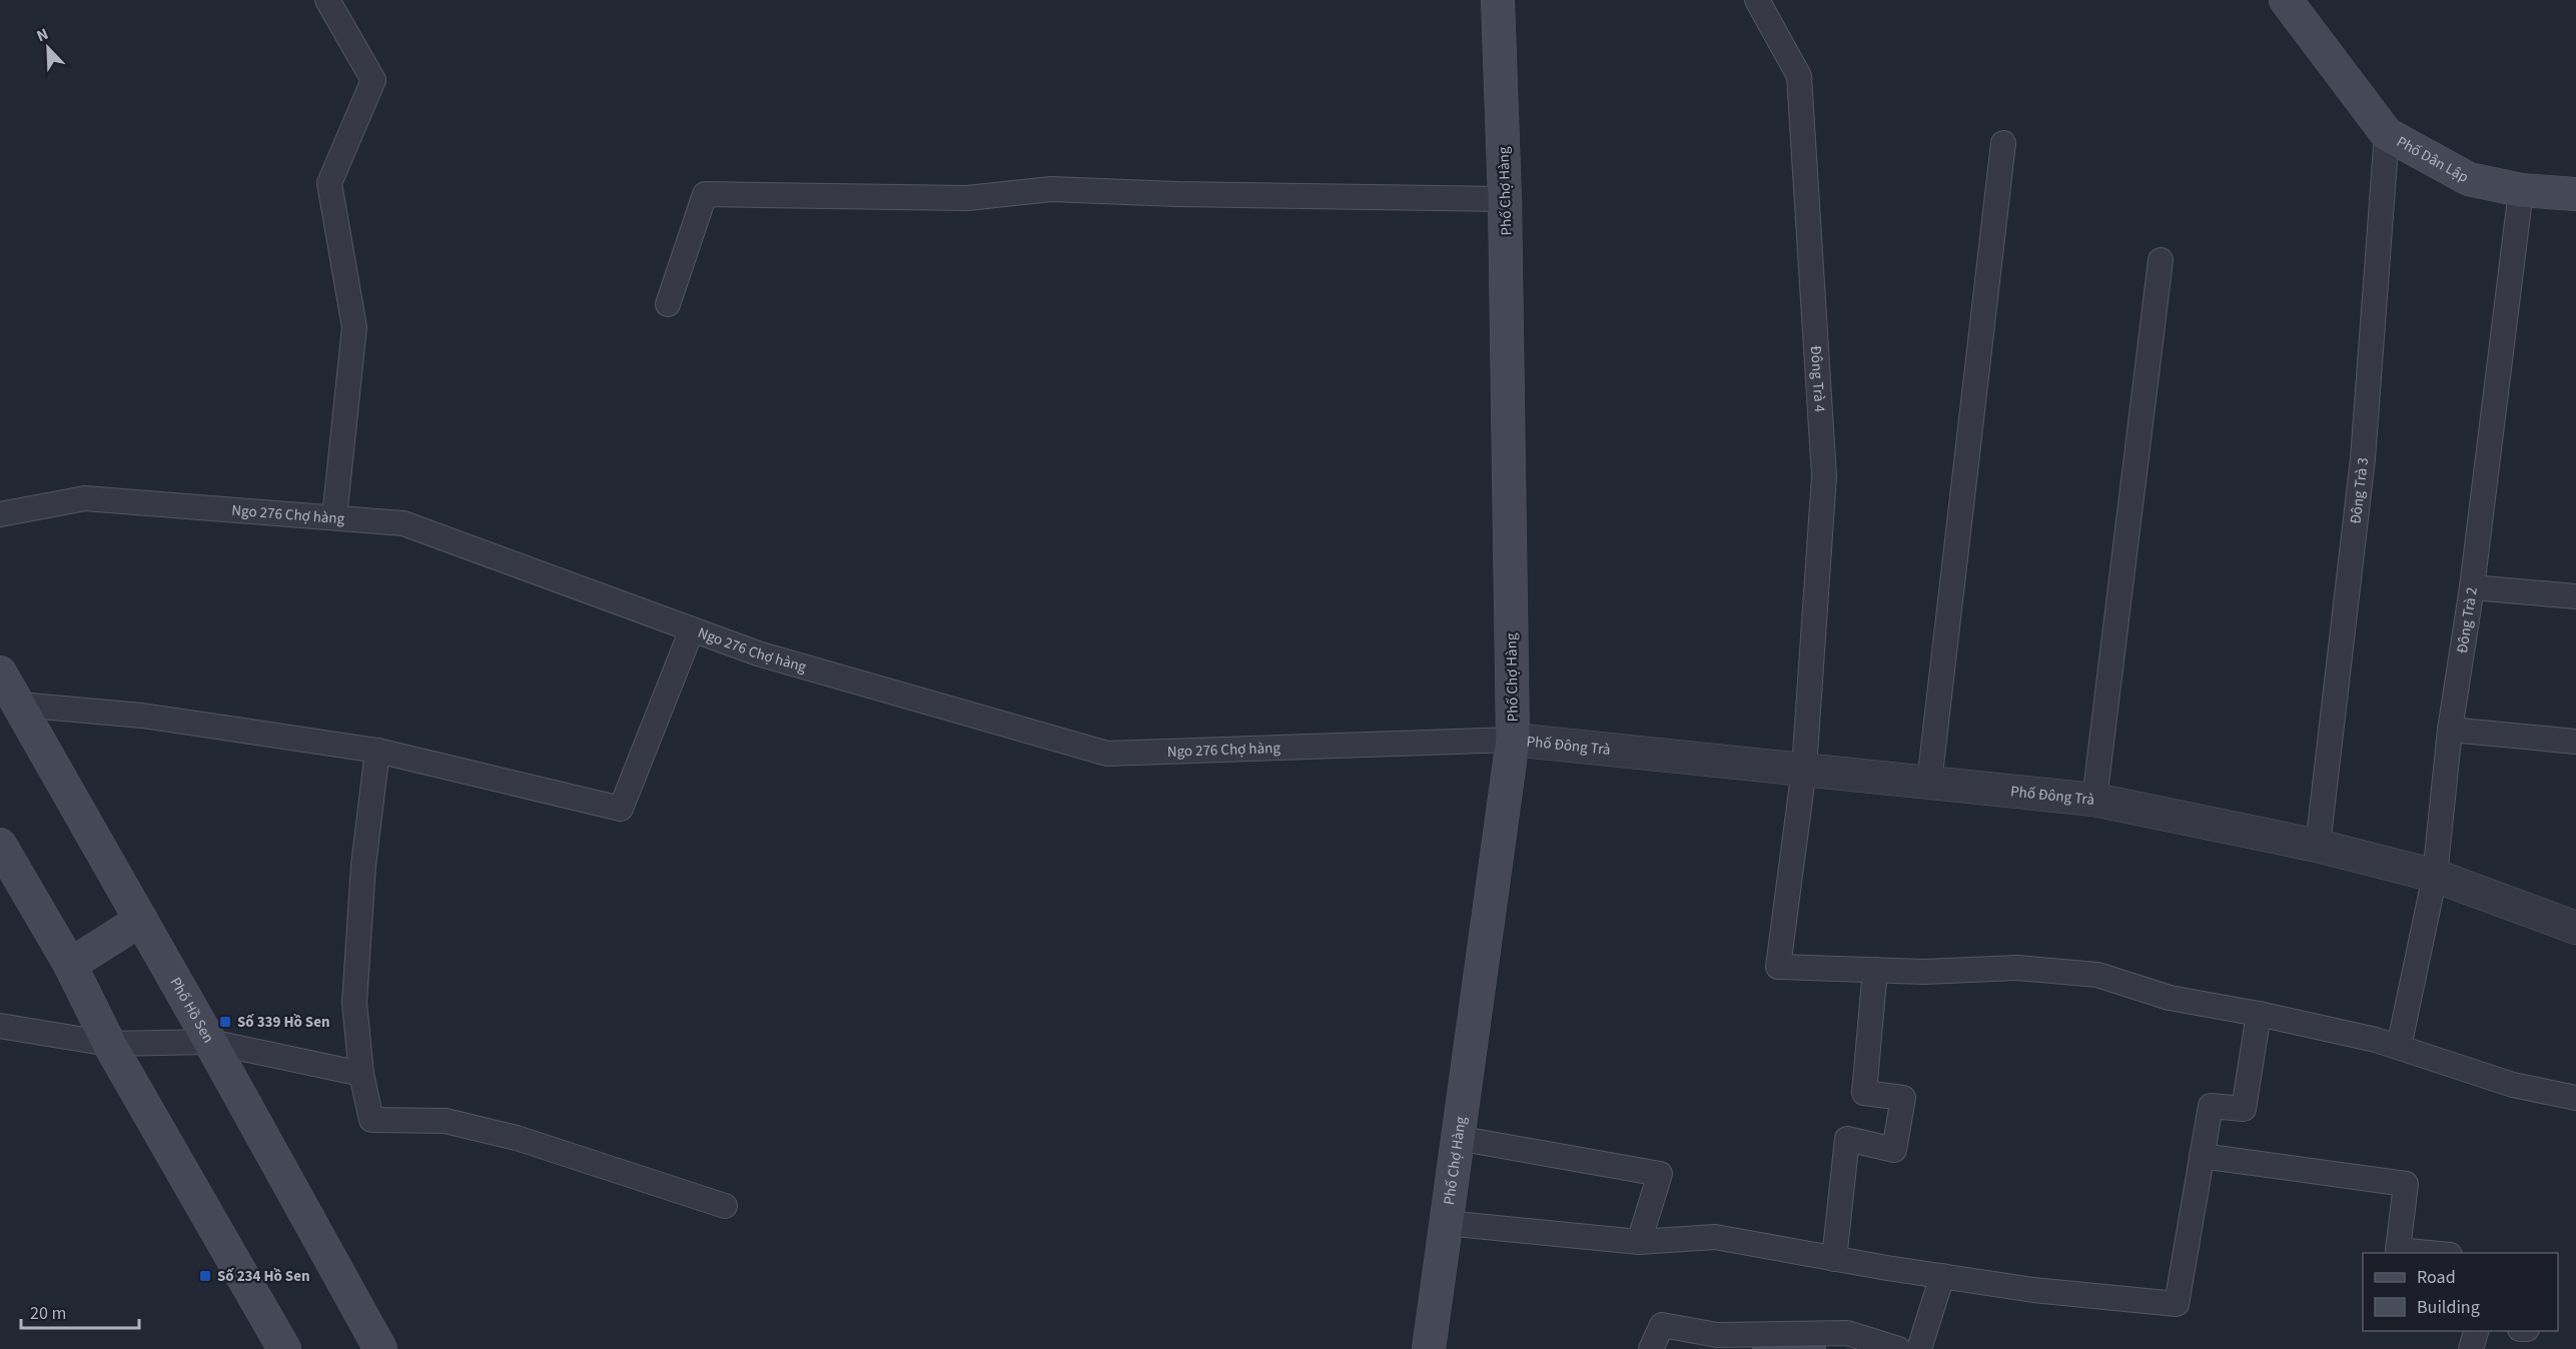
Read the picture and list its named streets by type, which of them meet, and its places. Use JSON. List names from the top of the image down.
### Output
{
  "streets": {
    "street": [
      "Phố Dân Lập",
      "Phố Chợ Hàng",
      "Phố Đông Trà",
      "Phố Hồ Sen"
    ],
    "lane": [
      "Đông Trà 4",
      "Đông Trà 3",
      "Ngo 276 Chợ hàng",
      "Đông Trà 2"
    ]
  },
  "crossings": [
    ["Phố Dân Lập", "Đông Trà 3"],
    ["Phố Dân Lập", "Đông Trà 2"],
    ["Phố Chợ Hàng", "Ngo 276 Chợ hàng"],
    ["Phố Chợ Hàng", "Phố Đông Trà"],
    ["Đông Trà 4", "Phố Đông Trà"],
    ["Đông Trà 3", "Phố Đông Trà"],
    ["Ngo 276 Chợ hàng", "Phố Đông Trà"],
    ["Đông Trà 2", "Phố Đông Trà"]
  ],
  "places": {
    "transit": ["Số 339 Hồ Sen", "Số 234 Hồ Sen"]
  },
  "legend": ["Road", "Building"],
  "scale_bar": "20 m",
  "north": "top left"
}
